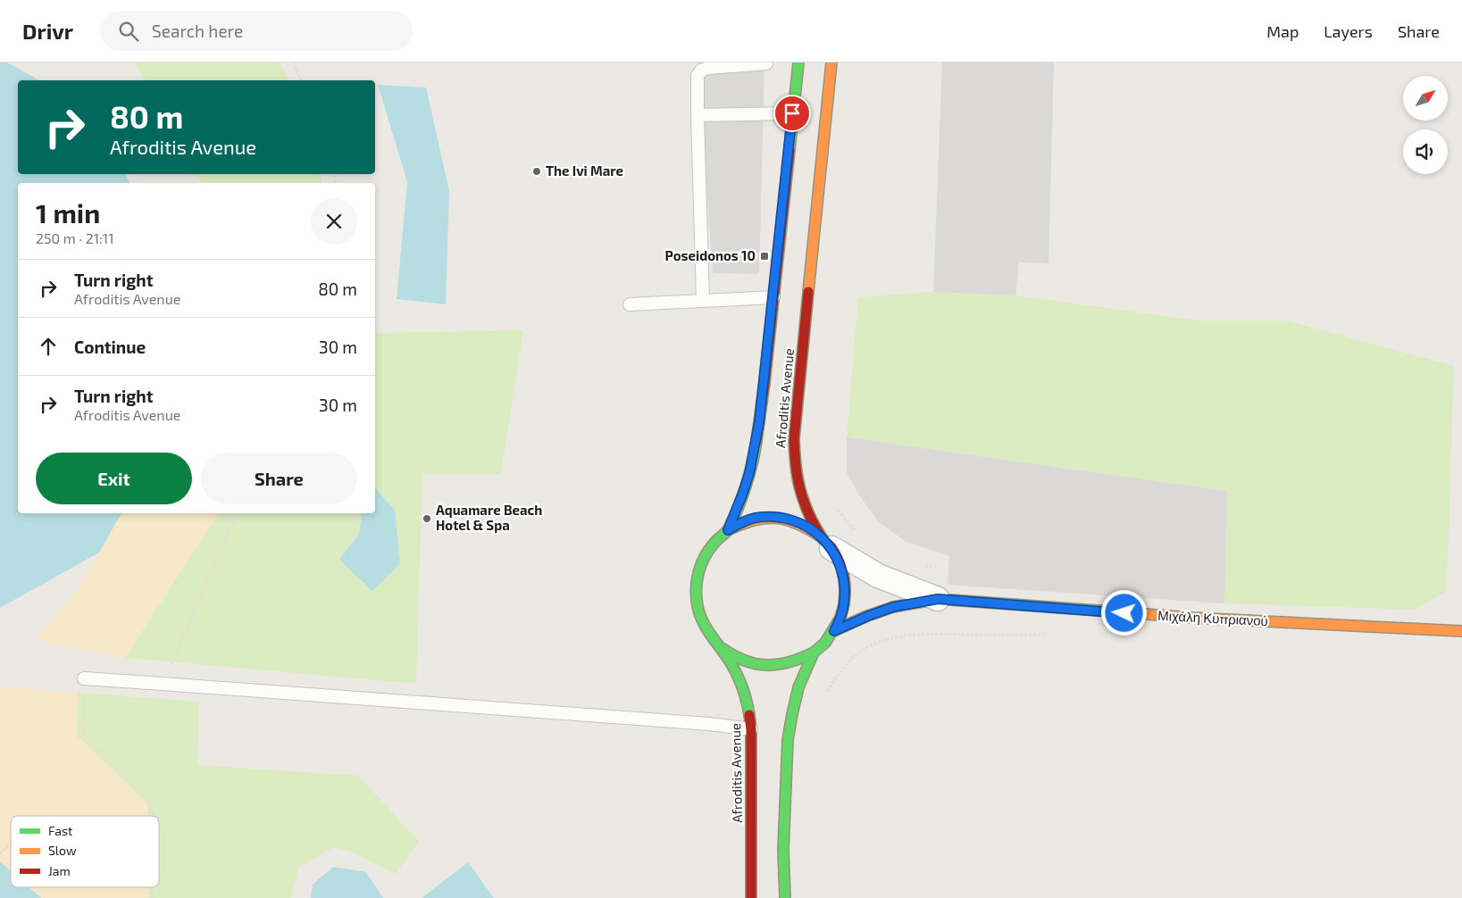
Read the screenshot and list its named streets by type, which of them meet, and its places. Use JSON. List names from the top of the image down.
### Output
{
  "streets": {
    "main road": ["Afroditis Avenue", "Μιχάλη Κυπριανού"]
  },
  "crossings": [
    ["Afroditis Avenue", "Μιχάλη Κυπριανού"]
  ],
  "places": {
    "other": ["The Ivi Mare", "Aquamare Beach Hotel & Spa"],
    "transit": ["Poseidonos 10"]
  },
  "legend": ["Fast", "Slow", "Jam"],
  "north": "top right",
  "page": {
    "header": "Drivr",
    "search": "Search here",
    "nav": ["Map", "Layers", "Share"],
    "turn": ["80 m", "Afroditis Avenue"],
    "heading": ["1 min", "250 m · 21:11"],
    "list": [
      {
        "name": "Turn right",
        "note": "Afroditis Avenue",
        "value": "80 m"
      },
      {
        "name": "Continue",
        "value": "30 m"
      },
      {
        "name": "Turn right",
        "note": "Afroditis Avenue",
        "value": "30 m"
      }
    ],
    "buttons": ["Exit", "Share"]
  }
}
